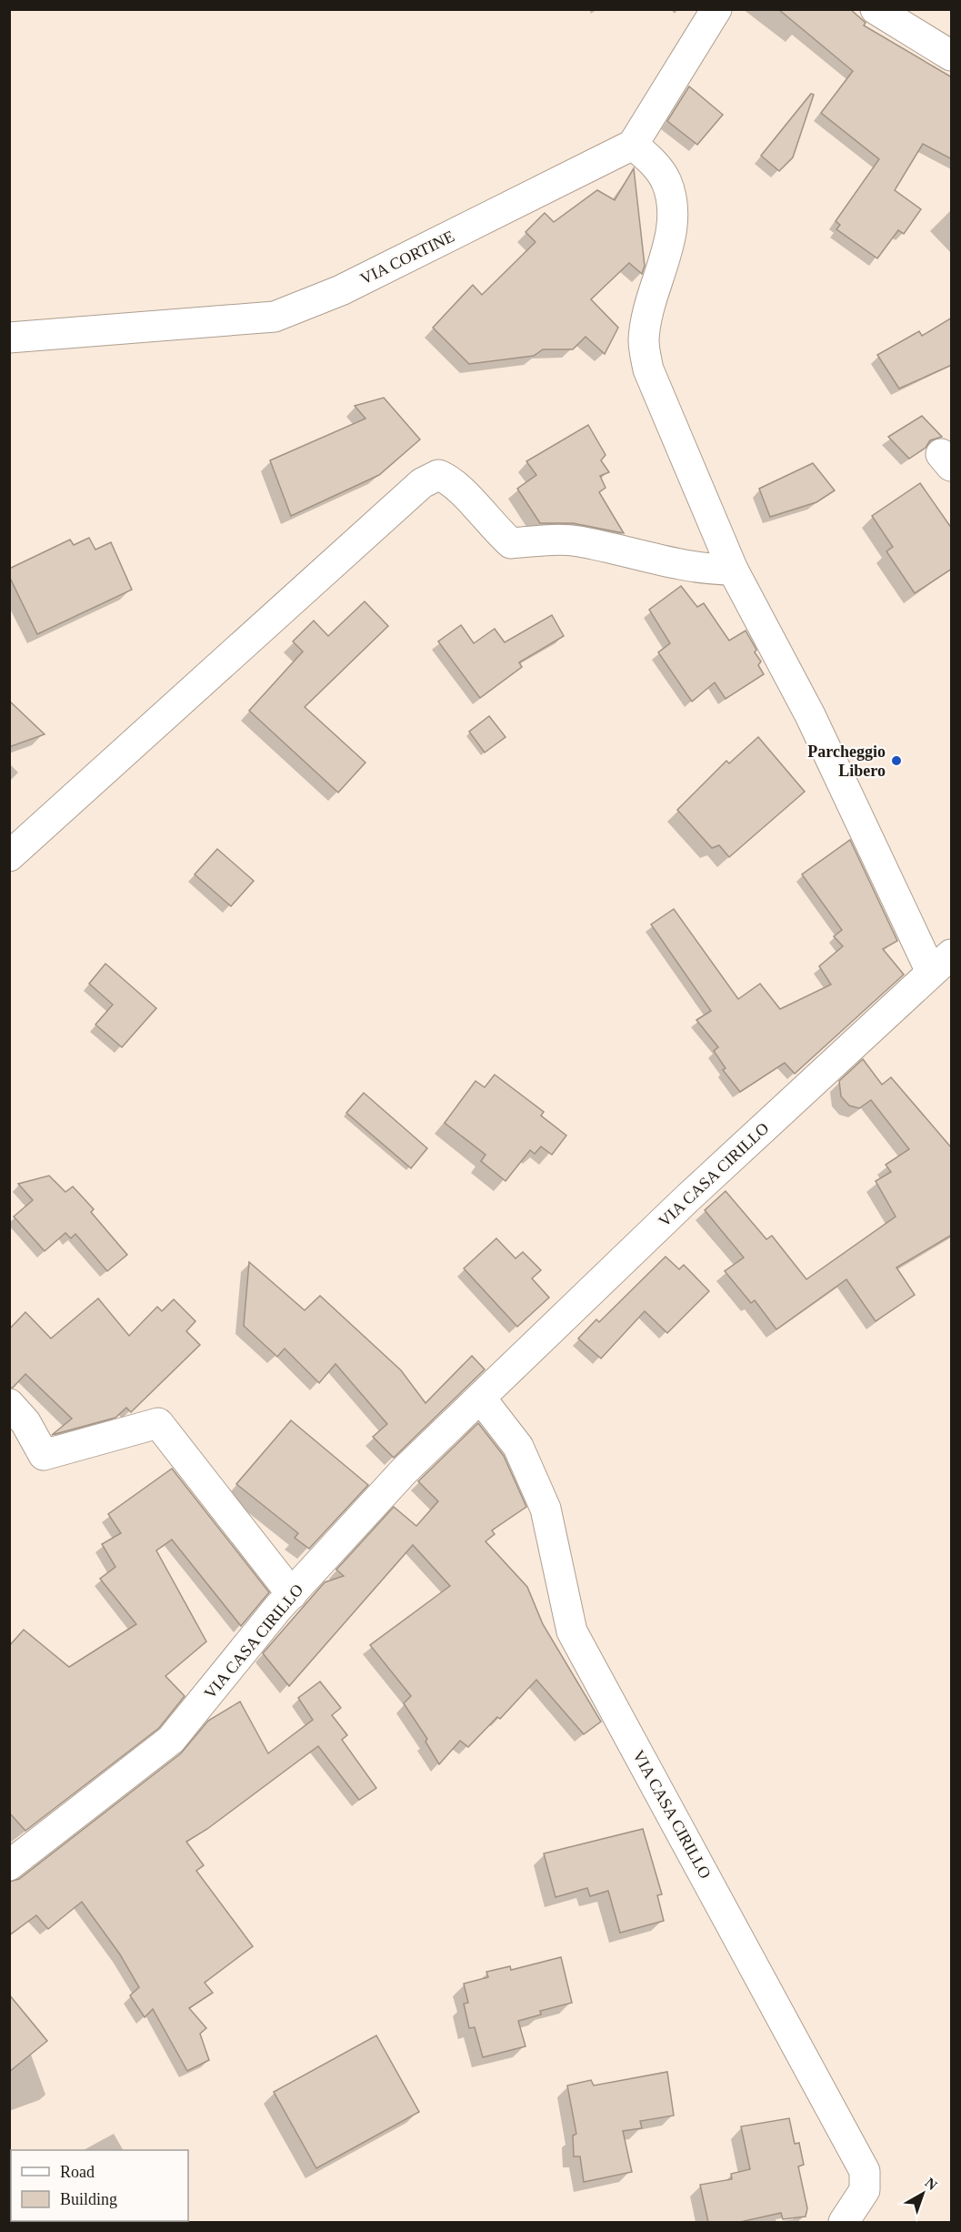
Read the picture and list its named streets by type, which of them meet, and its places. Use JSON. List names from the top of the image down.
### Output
{
  "streets": {
    "street": ["VIA CORTINE", "VIA CASA CIRILLO"]
  },
  "places": ["Parcheggio Libero"],
  "legend": ["Road", "Building"],
  "north": "top right"
}
